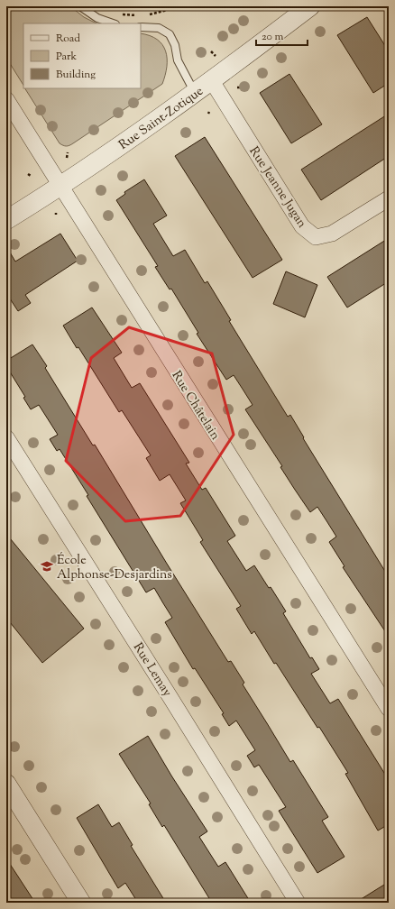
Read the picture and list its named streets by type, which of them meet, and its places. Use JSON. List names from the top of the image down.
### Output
{
  "streets": {
    "street": [
      "Rue Saint-Zotique",
      "Rue Jeanne Jugan",
      "Rue Châtelain",
      "Rue Lemay"
    ]
  },
  "crossings": [
    ["Rue Saint-Zotique", "Rue Jeanne Jugan"],
    ["Rue Saint-Zotique", "Rue Châtelain"]
  ],
  "places": {
    "school or university": ["École Alphonse-Desjardins"]
  },
  "legend": ["Road", "Park", "Building"],
  "scale_bar": "20 m"
}
